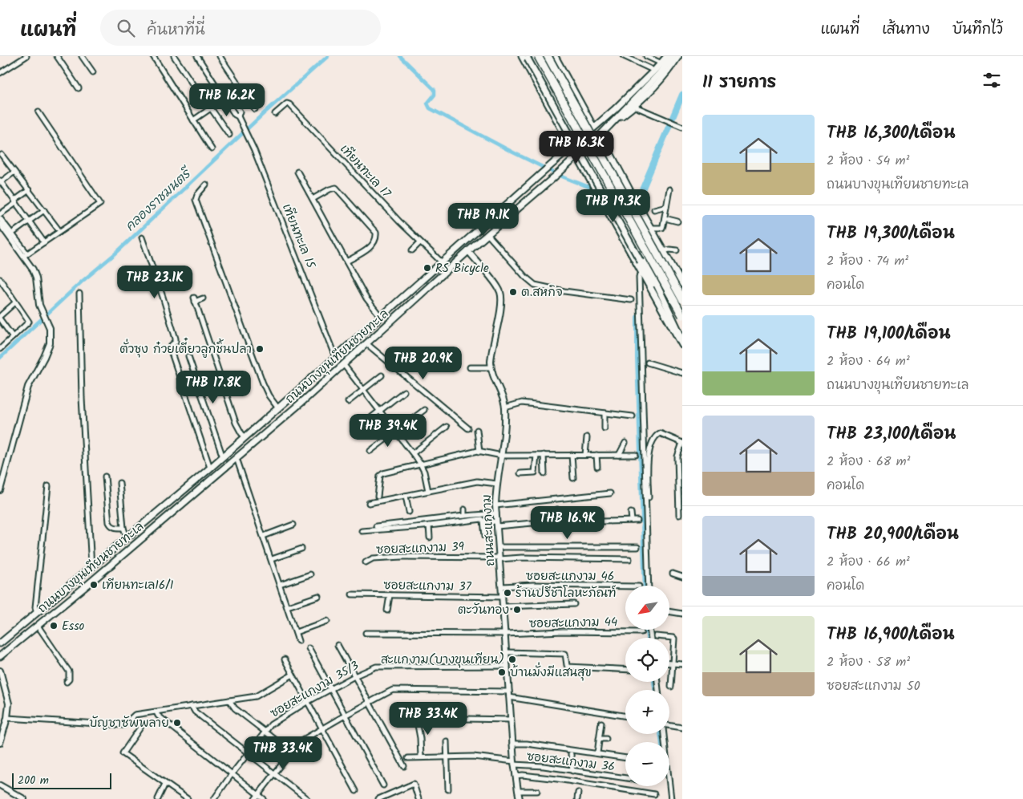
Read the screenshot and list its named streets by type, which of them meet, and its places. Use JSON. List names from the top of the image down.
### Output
{
  "streets": {
    "main road": ["ถนนบางขุนเทียนชายทะเล"],
    "street": [
      "เทียนทะเล 17",
      "เทียนทะเล 15",
      "ถนนสะแกงาม",
      "ซอยสะแกงาม 39",
      "ซอยสะแกงาม 46",
      "ซอยสะแกงาม 37",
      "ซอยสะแกงาม 44",
      "ซอยสะแกงาม 35/3",
      "ซอยสะแกงาม 36"
    ]
  },
  "crossings": [
    ["เทียนทะเล 17", "ถนนบางขุนเทียนชายทะเล"],
    ["เทียนทะเล 15", "ถนนบางขุนเทียนชายทะเล"],
    ["ถนนบางขุนเทียนชายทะเล", "ถนนสะแกงาม"],
    ["ถนนสะแกงาม", "ซอยสะแกงาม 39"],
    ["ถนนสะแกงาม", "ซอยสะแกงาม 46"],
    ["ถนนสะแกงาม", "ซอยสะแกงาม 37"],
    ["ถนนสะแกงาม", "ซอยสะแกงาม 44"],
    ["ถนนสะแกงาม", "ซอยสะแกงาม 35/3"],
    ["ถนนสะแกงาม", "ซอยสะแกงาม 36"]
  ],
  "water": ["คลองราชมนตรี"],
  "places": [
    "RS Bicycle",
    "ต.สหกิจ",
    "ตั่วซุง ก๋วยเตี๋ยวลูกชิ้นปลา",
    "เทียนทะเล16/1",
    "ร้านปรีชาโลหะภัณฑ์",
    "ตะวันทอง",
    "Esso",
    "สะแกงาม(บางขุนเทียน)",
    "บ้านมั่งมีแสนสุข",
    "บัญชาซัพพลาย"
  ],
  "scale_bar": "200 m",
  "north": "bottom left",
  "page": {
    "header": "แผนที่",
    "search": "ค้นหาที่นี่",
    "nav": ["แผนที่", "เส้นทาง", "บันทึกไว้"],
    "heading": "11 รายการ",
    "price": [
      "THB 16.2K",
      "THB 16.3K",
      "THB 19.3K",
      "THB 19.1K",
      "THB 23.1K",
      "THB 20.9K",
      "THB 17.8K",
      "THB 39.4K",
      "THB 16.9K",
      "THB 33.4K",
      "THB 33.4K"
    ],
    "list": [
      {
        "name": "THB 16,300/เดือน",
        "note": "2 ห้อง · 54 m² · ถนนบางขุนเทียนชายทะเล"
      },
      {
        "name": "THB 19,300/เดือน",
        "note": "2 ห้อง · 74 m² · คอนโด"
      },
      {
        "name": "THB 19,100/เดือน",
        "note": "2 ห้อง · 64 m² · ถนนบางขุนเทียนชายทะเล"
      },
      {
        "name": "THB 23,100/เดือน",
        "note": "2 ห้อง · 68 m² · คอนโด"
      },
      {
        "name": "THB 20,900/เดือน",
        "note": "2 ห้อง · 66 m² · คอนโด"
      },
      {
        "name": "THB 16,900/เดือน",
        "note": "2 ห้อง · 58 m² · ซอยสะแกงาม 50"
      }
    ],
    "map_buttons": ["+", "−"],
    "scale": "200 m"
  }
}
